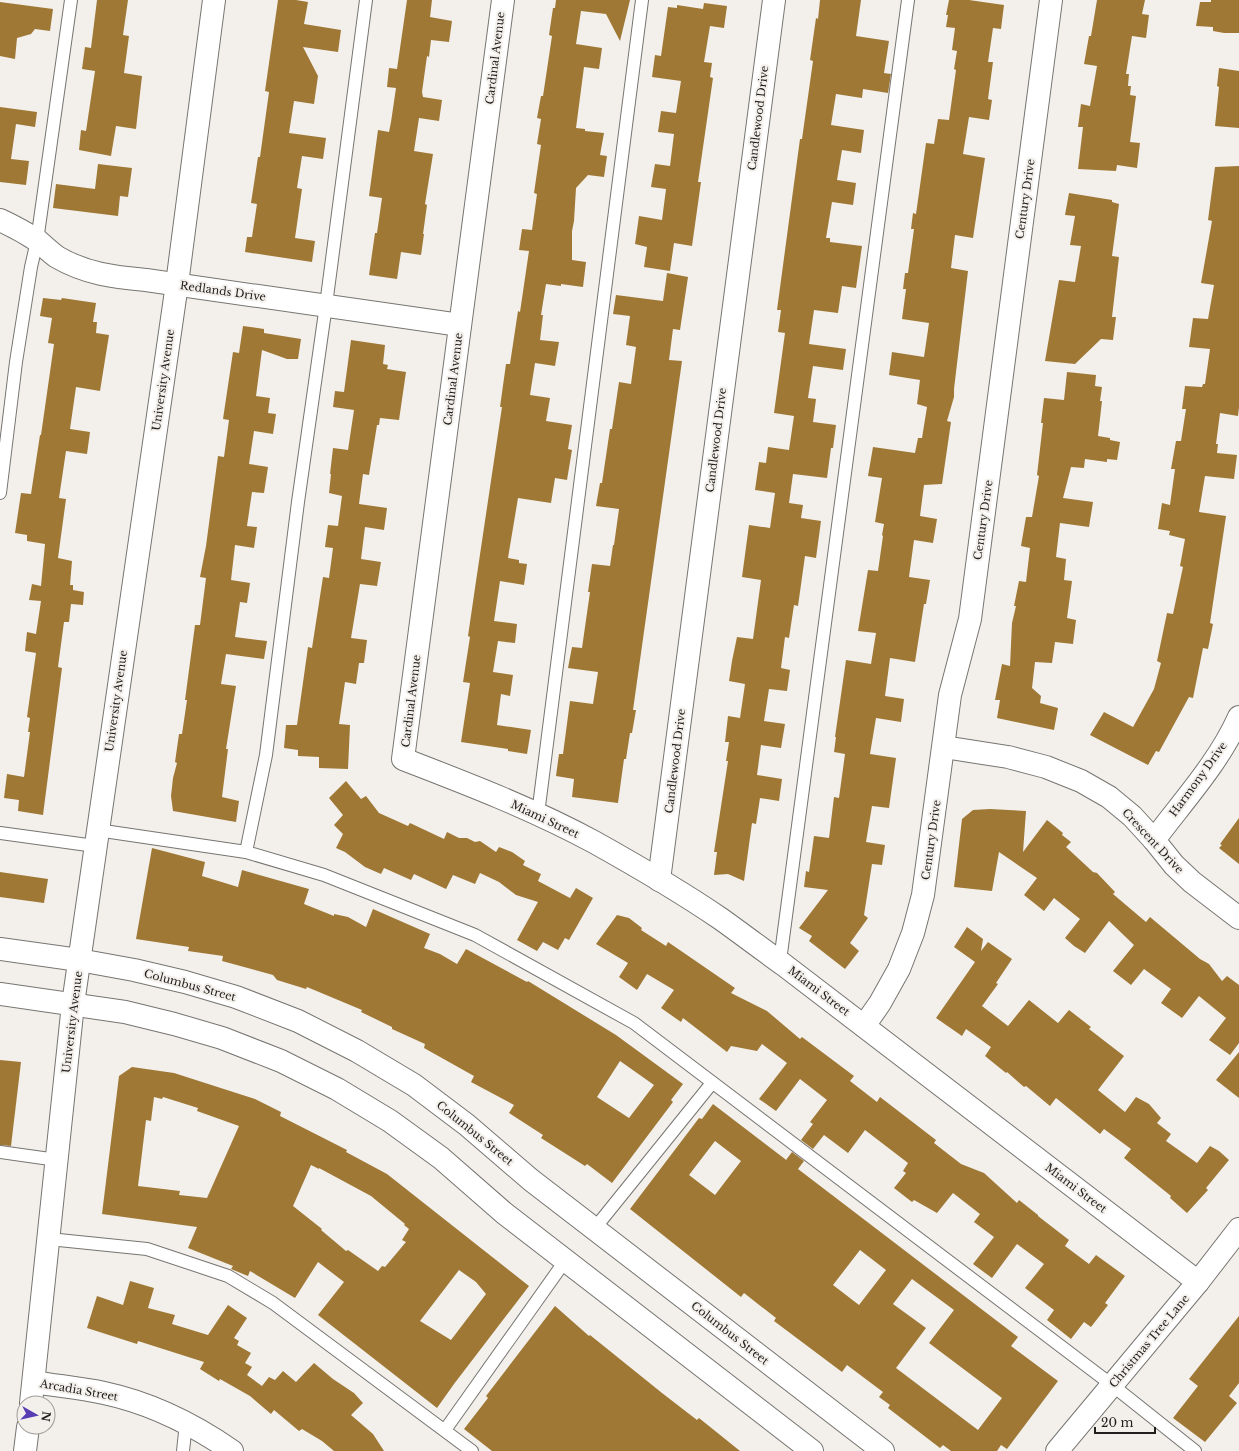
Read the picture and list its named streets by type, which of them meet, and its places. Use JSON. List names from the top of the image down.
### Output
{
  "streets": {
    "street": [
      "Cardinal Avenue",
      "Candlewood Drive",
      "Century Drive",
      "Redlands Drive",
      "University Avenue",
      "Harmony Drive",
      "Miami Street",
      "Crescent Drive",
      "Columbus Street",
      "Christmas Tree Lane",
      "Arcadia Street"
    ]
  },
  "crossings": [
    ["Cardinal Avenue", "Redlands Drive"],
    ["Cardinal Avenue", "Miami Street"],
    ["Candlewood Drive", "Miami Street"],
    ["Century Drive", "Miami Street"],
    ["Century Drive", "Crescent Drive"],
    ["Redlands Drive", "University Avenue"],
    ["University Avenue", "Columbus Street"],
    ["University Avenue", "Arcadia Street"],
    ["Harmony Drive", "Crescent Drive"],
    ["Miami Street", "Christmas Tree Lane"]
  ],
  "scale_bar": "20 m",
  "north": "right"
}
